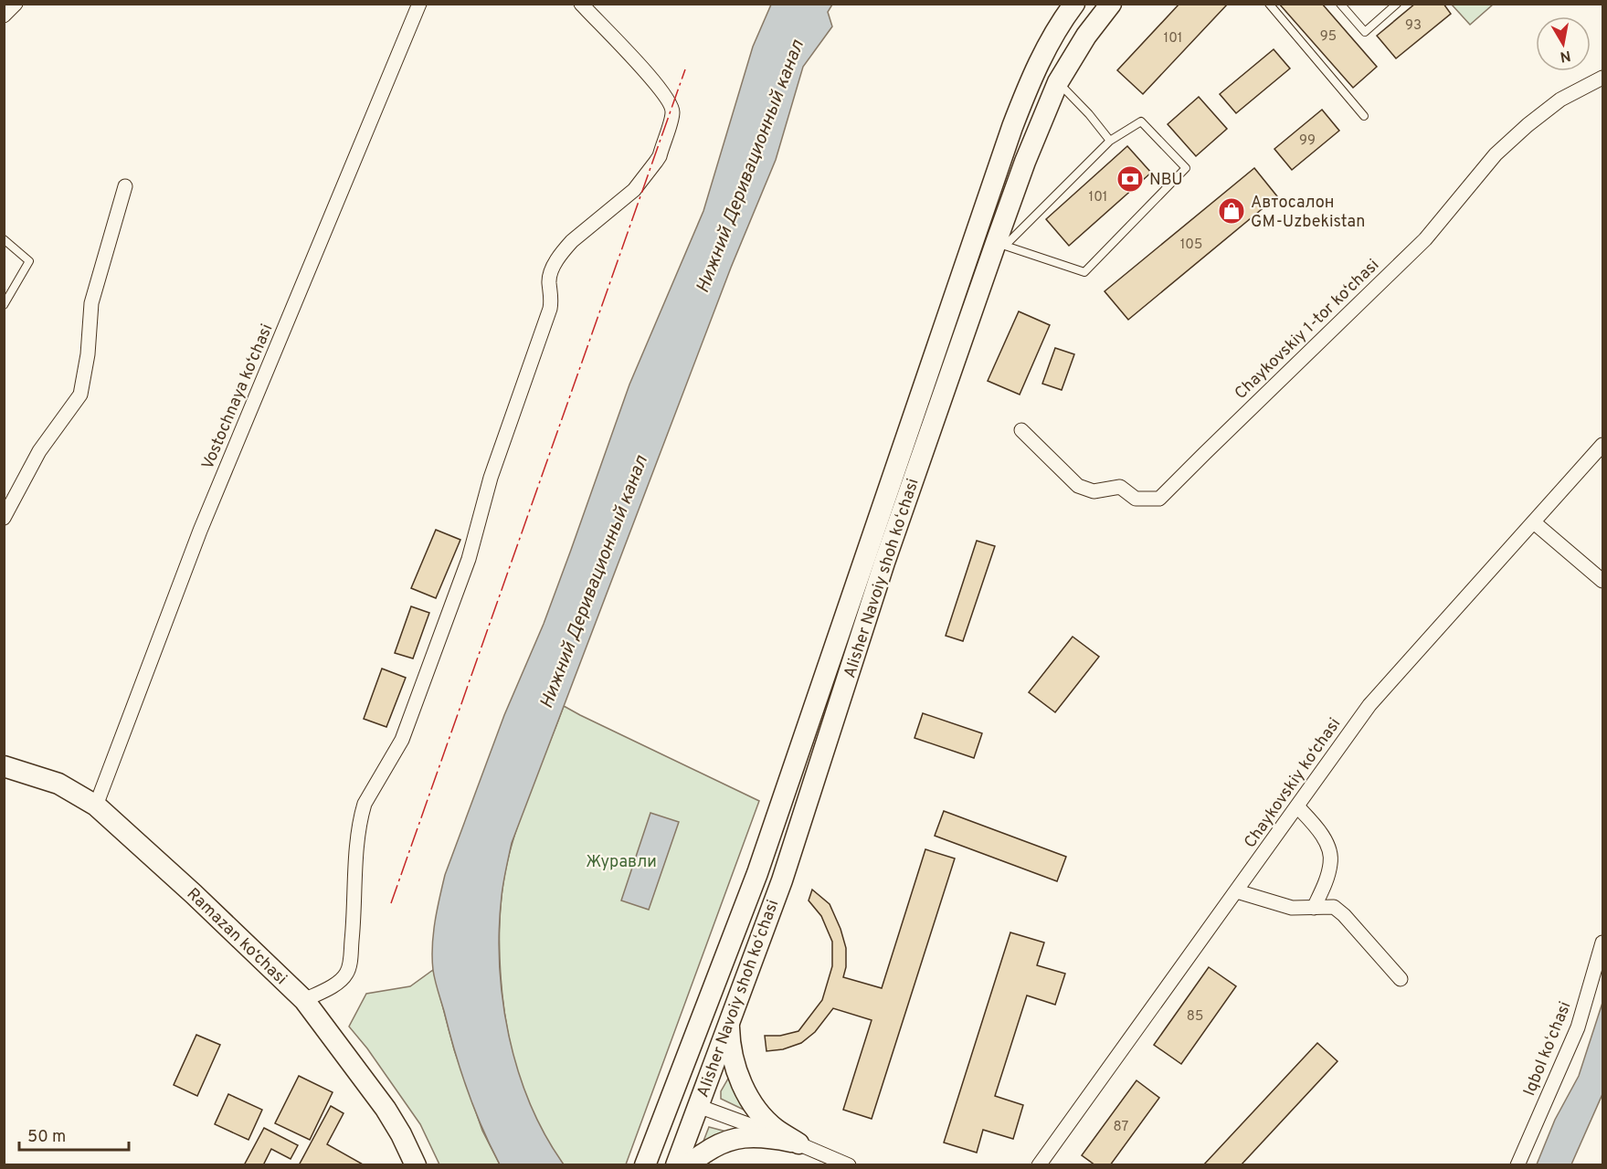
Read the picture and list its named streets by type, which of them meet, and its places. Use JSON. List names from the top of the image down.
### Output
{
  "streets": {
    "main road": ["Alisher Navoiy shoh koʻchasi", "Ramazan ko‘chasi"],
    "street": [
      "Chaykovskiy 1-tor ko‘chasi",
      "Vostochnaya ko‘chasi",
      "Chaykovskiy ko‘chasi",
      "Iqbol koʻchasi"
    ]
  },
  "crossings": [
    ["Vostochnaya ko‘chasi", "Ramazan ko‘chasi"]
  ],
  "water": ["Нижний Деривационный канал"],
  "parks": ["Журавли"],
  "places": {
    "bank": ["NBU"],
    "shop": ["Автосалон GM-Uzbekistan"]
  },
  "house_numbers": [
    "93",
    "95",
    "101",
    "99",
    "101",
    "105",
    "85",
    "87"
  ],
  "scale_bar": "50 m",
  "north": "bottom"
}
